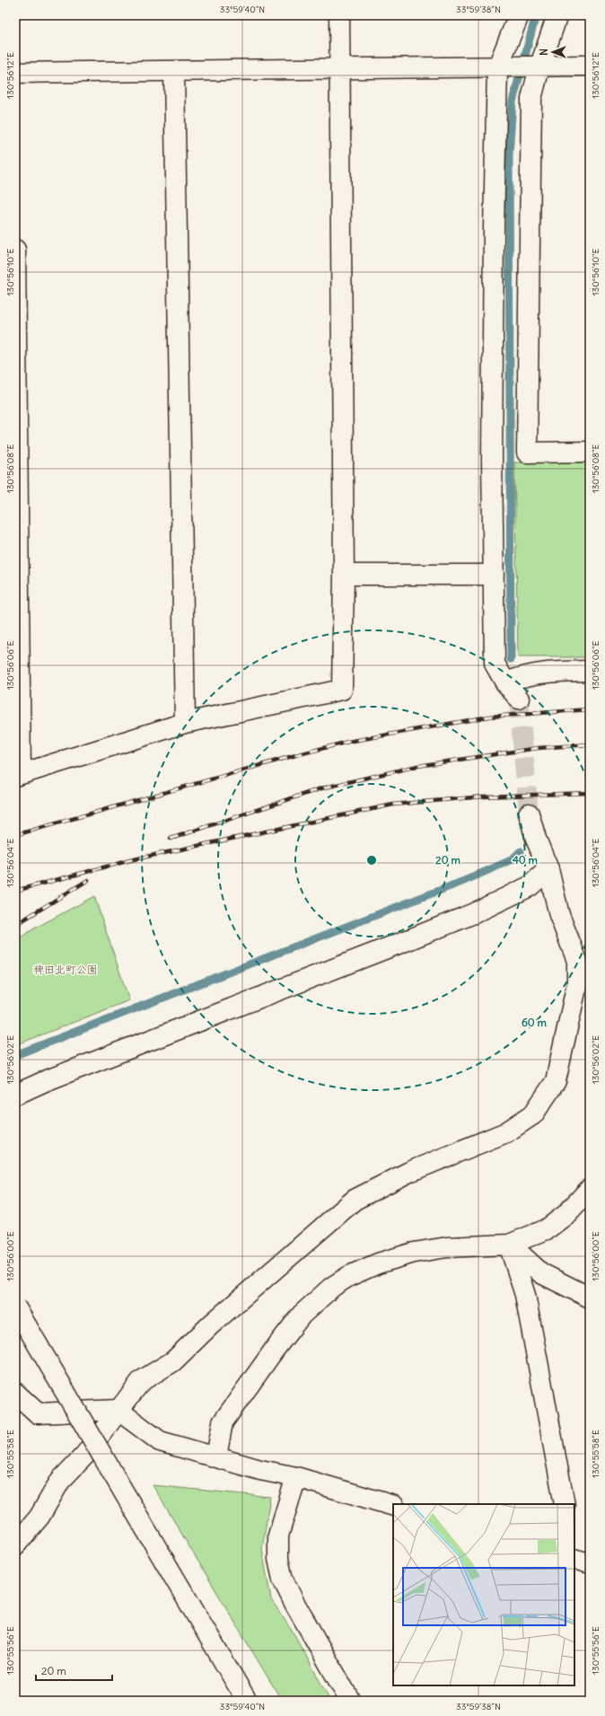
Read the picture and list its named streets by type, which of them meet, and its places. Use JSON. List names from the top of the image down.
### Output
{
  "parks": ["稗田北町公園"],
  "scale_bar": "20 m",
  "north": "left",
  "coordinates": [
    "33°59'40\"N",
    "33°59'38\"N",
    "130°56'12\"E",
    "130°56'10\"E",
    "130°56'08\"E",
    "130°56'06\"E",
    "130°56'04\"E",
    "130°56'02\"E",
    "130°56'00\"E",
    "130°55'58\"E",
    "130°55'56\"E"
  ],
  "rings": ["20 m", "40 m", "60 m"]
}
